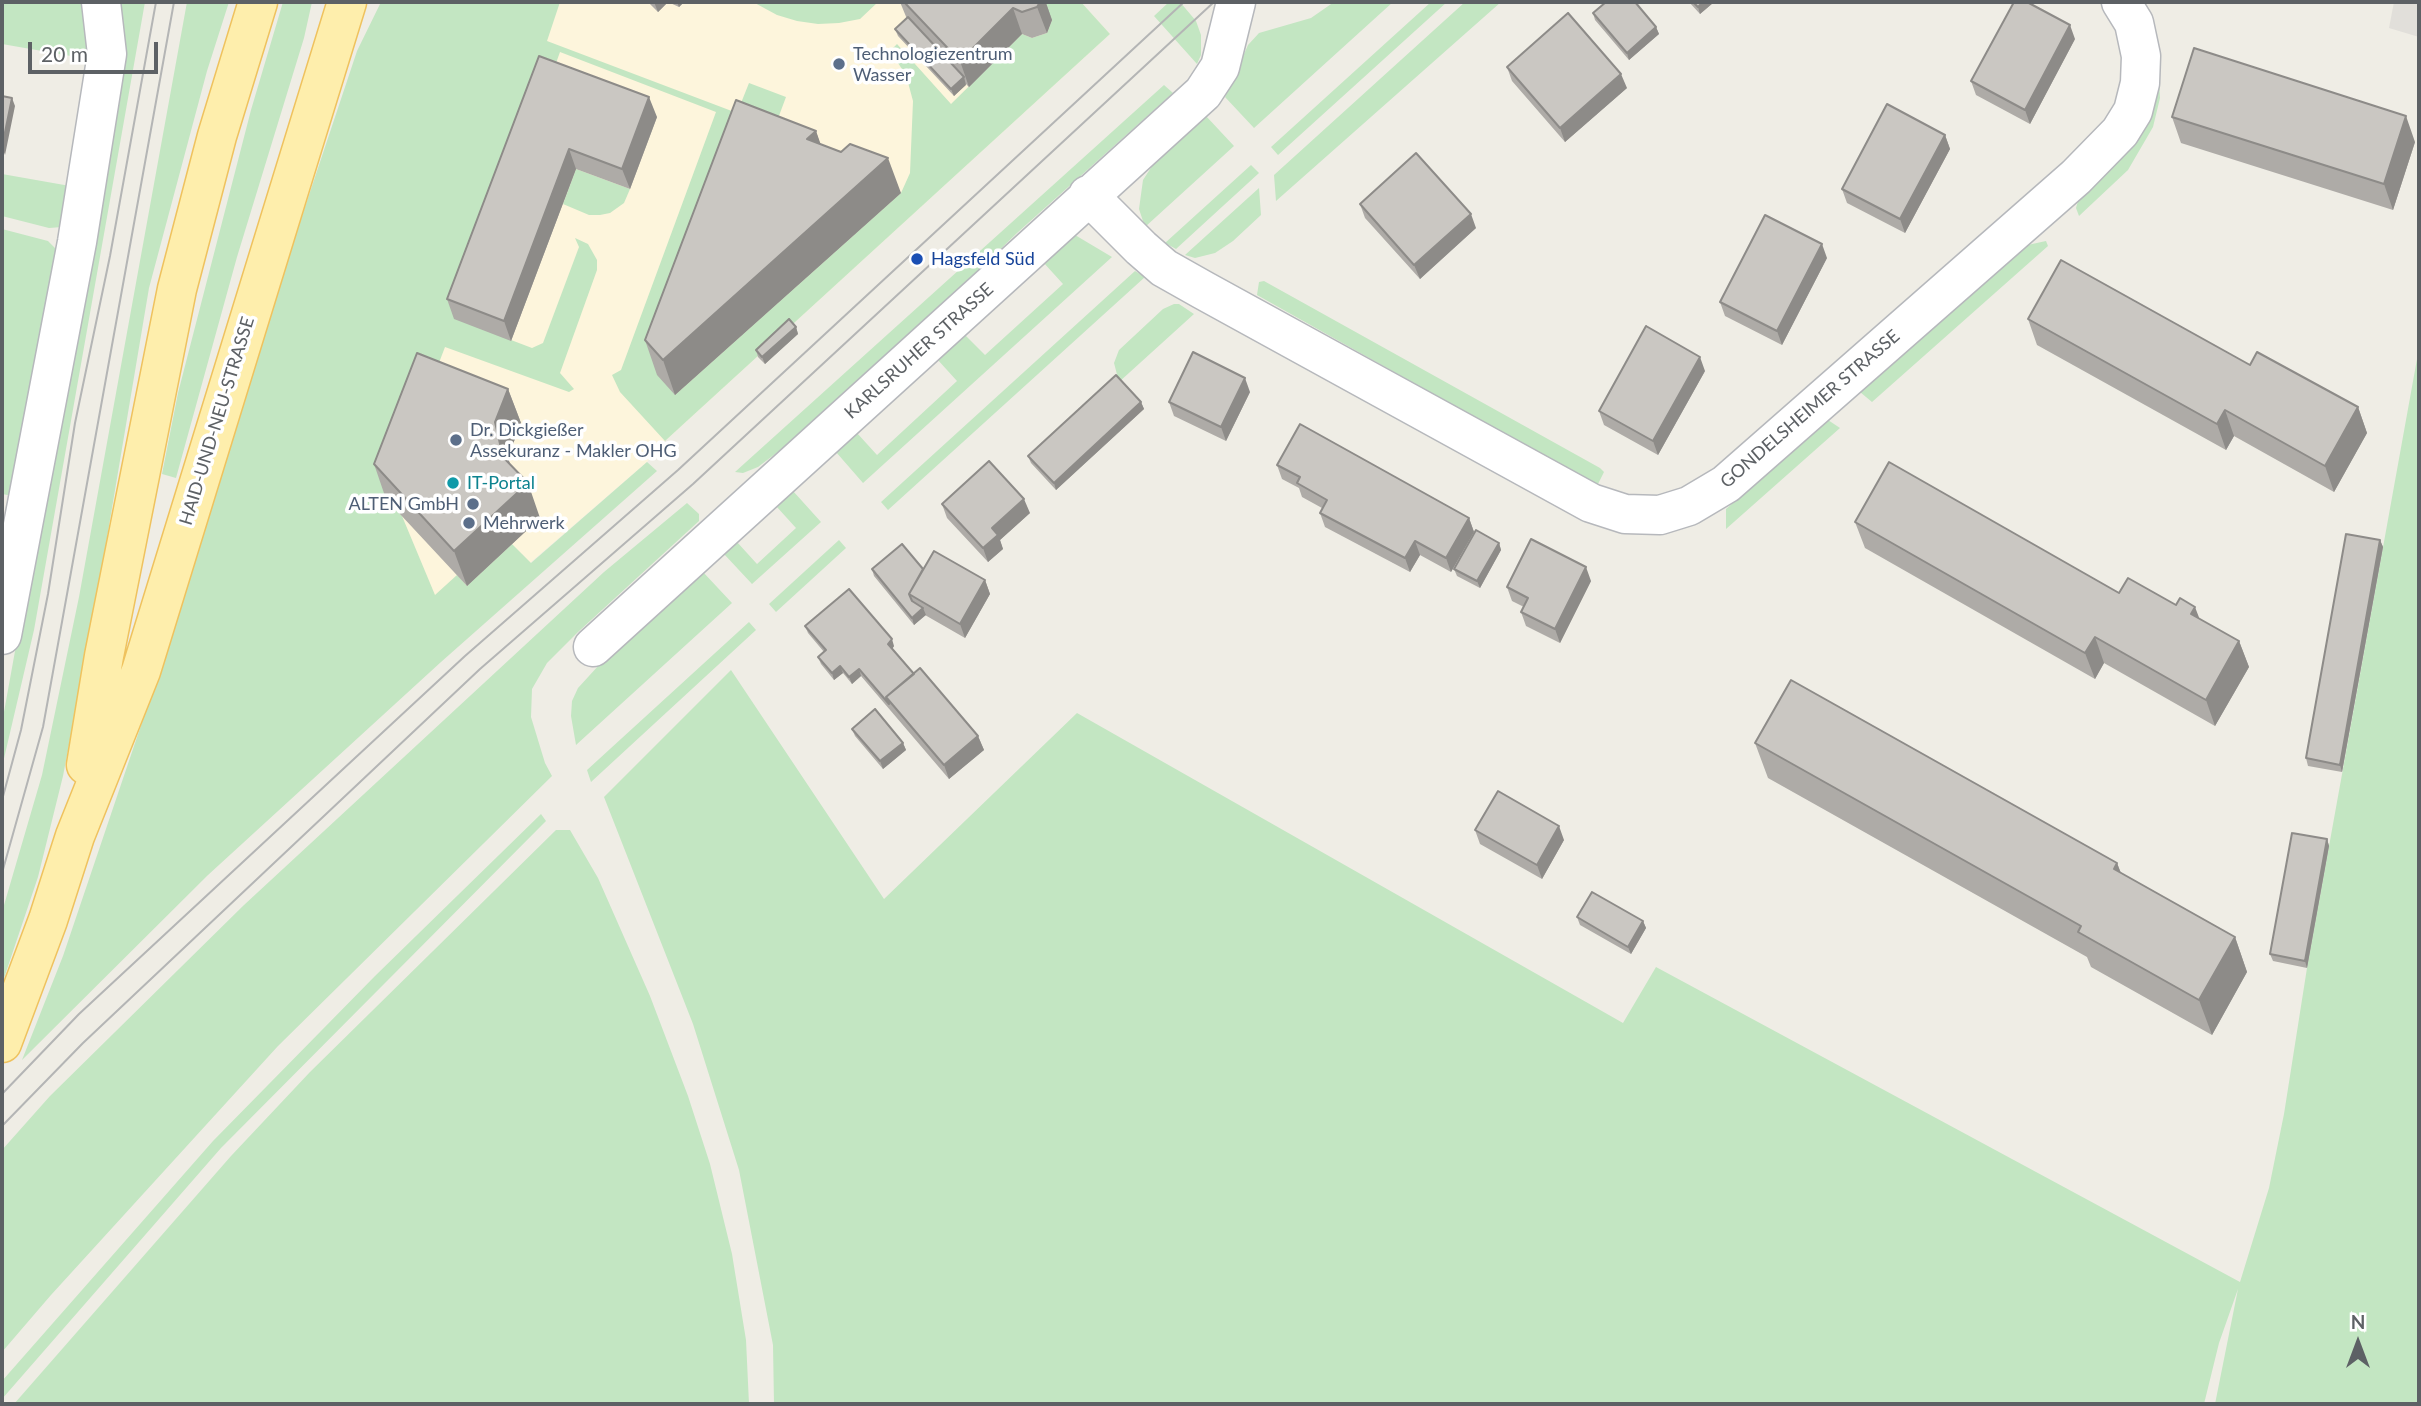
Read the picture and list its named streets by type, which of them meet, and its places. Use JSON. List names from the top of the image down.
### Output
{
  "streets": {
    "main road": ["HAID-UND-NEU-STRASSE"],
    "street": ["KARLSRUHER STRASSE", "GONDELSHEIMER STRASSE"]
  },
  "crossings": [
    ["KARLSRUHER STRASSE", "GONDELSHEIMER STRASSE"]
  ],
  "places": [
    "Technologiezentrum Wasser",
    "Hagsfeld Süd",
    "Dr. Dickgießer Assekuranz - Makler OHG",
    "IT-Portal",
    "ALTEN GmbH",
    "Mehrwerk"
  ],
  "scale_bar": "20 m",
  "north": "top"
}
